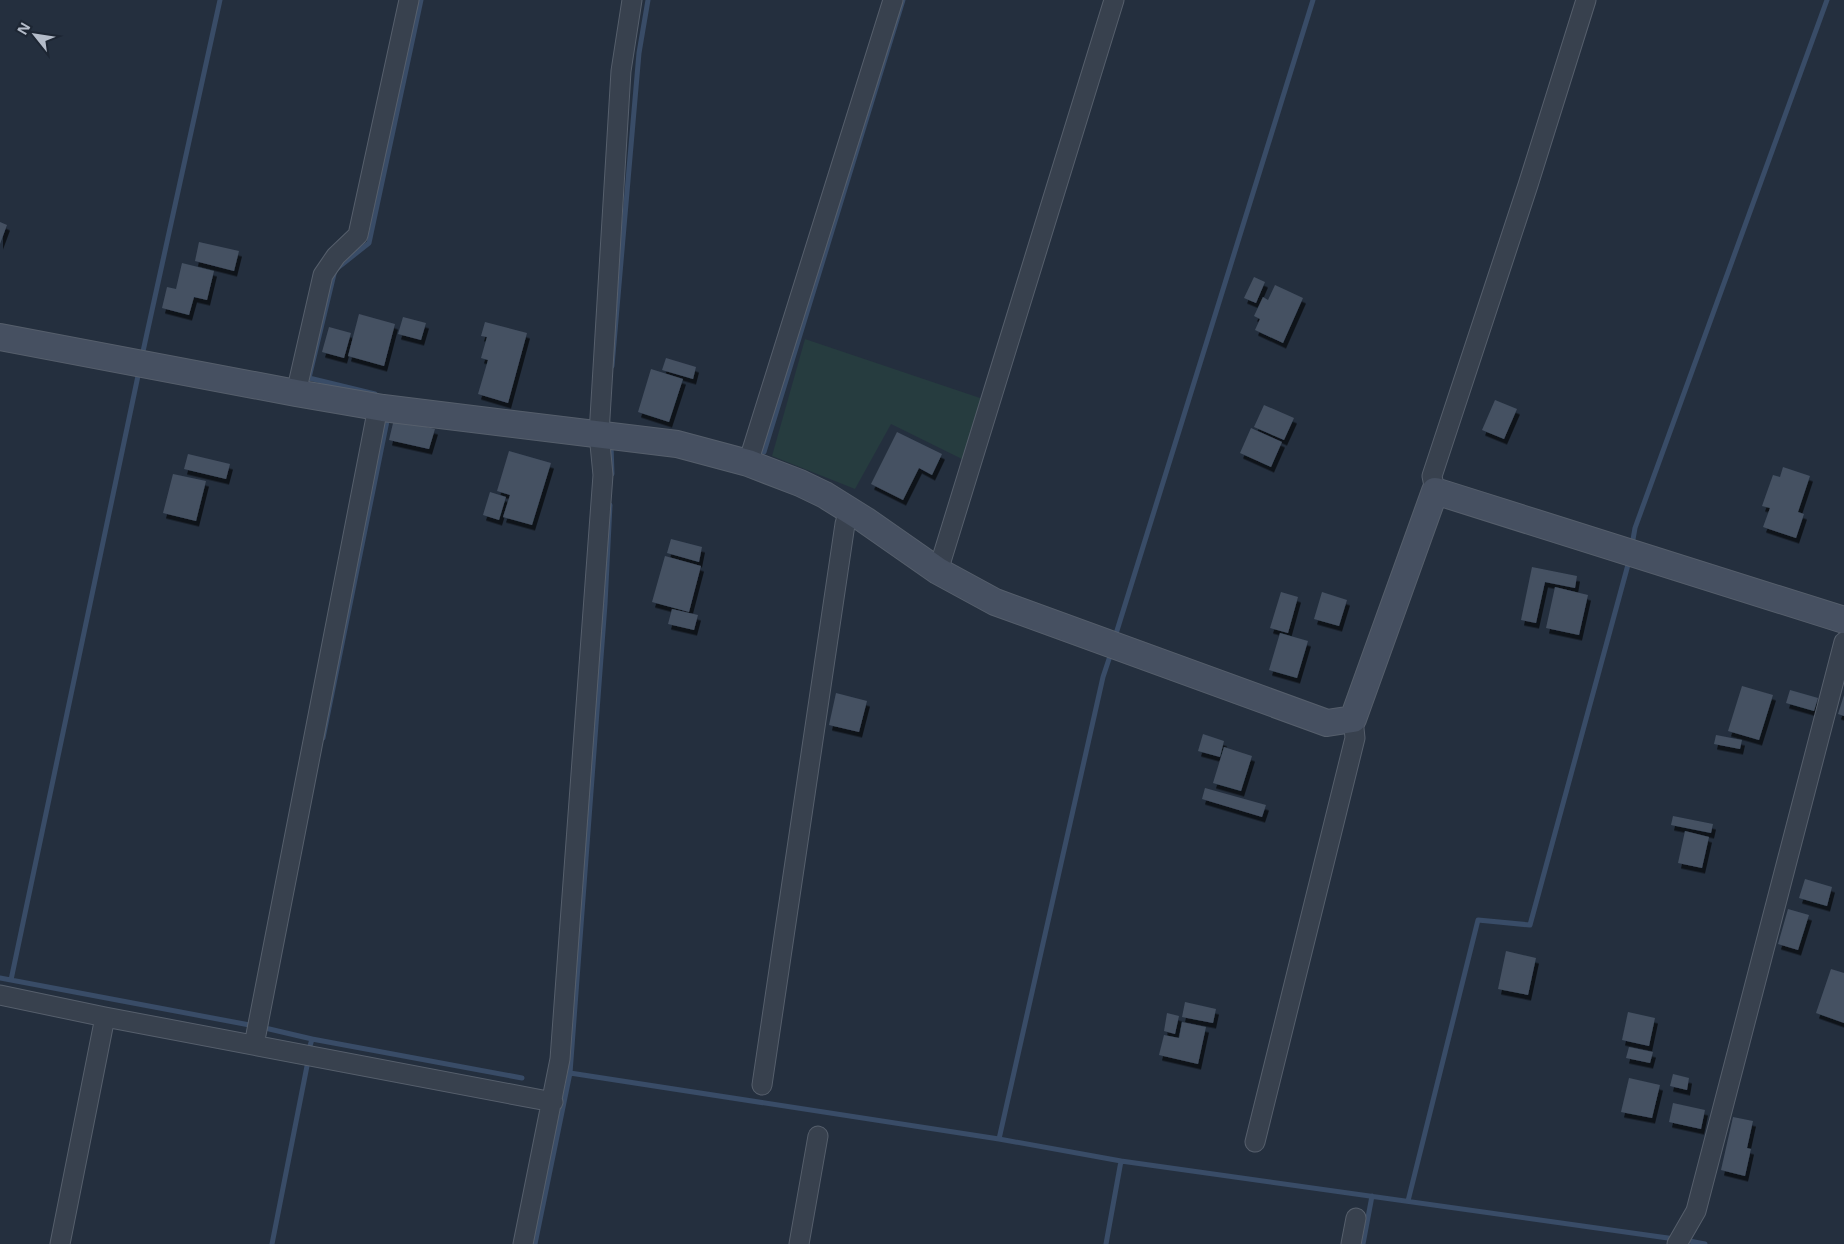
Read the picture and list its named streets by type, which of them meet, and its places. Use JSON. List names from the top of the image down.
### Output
{
  "north": "top left"
}
